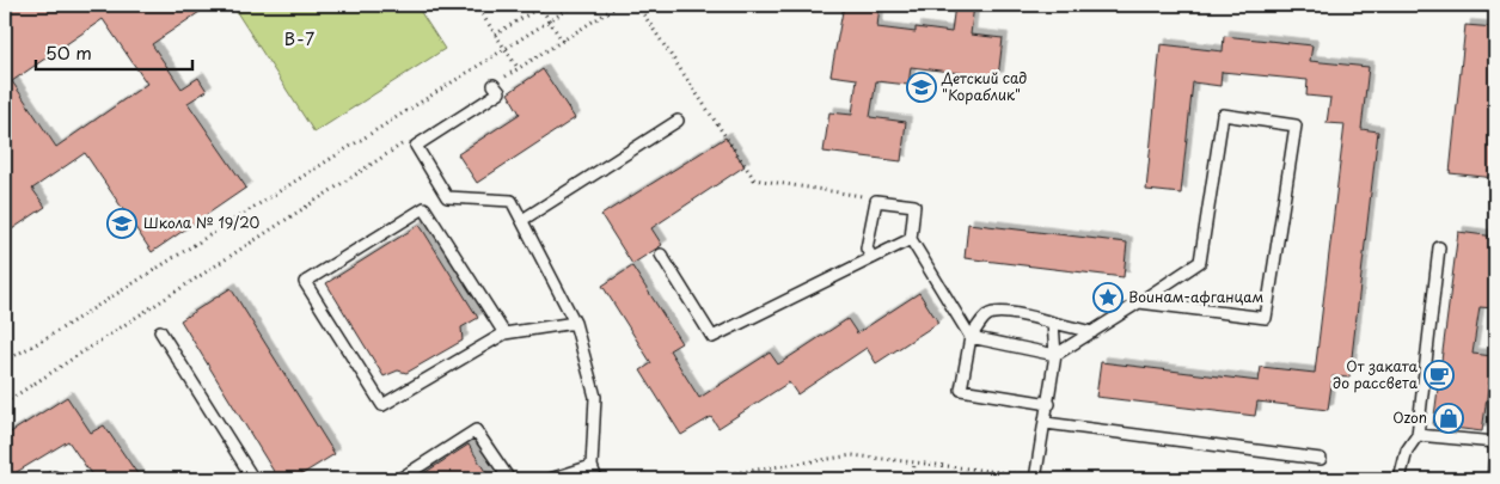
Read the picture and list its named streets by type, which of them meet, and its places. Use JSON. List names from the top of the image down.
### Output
{
  "districts": ["В-7"],
  "places": {
    "school or university": ["Детский сад \"Кораблик\"", "Школа № 19/20"],
    "place": ["Воинам-афганцам"],
    "cafe": ["От заката до рассвета"],
    "shop": ["Ozon"]
  },
  "scale_bar": "50 m"
}
